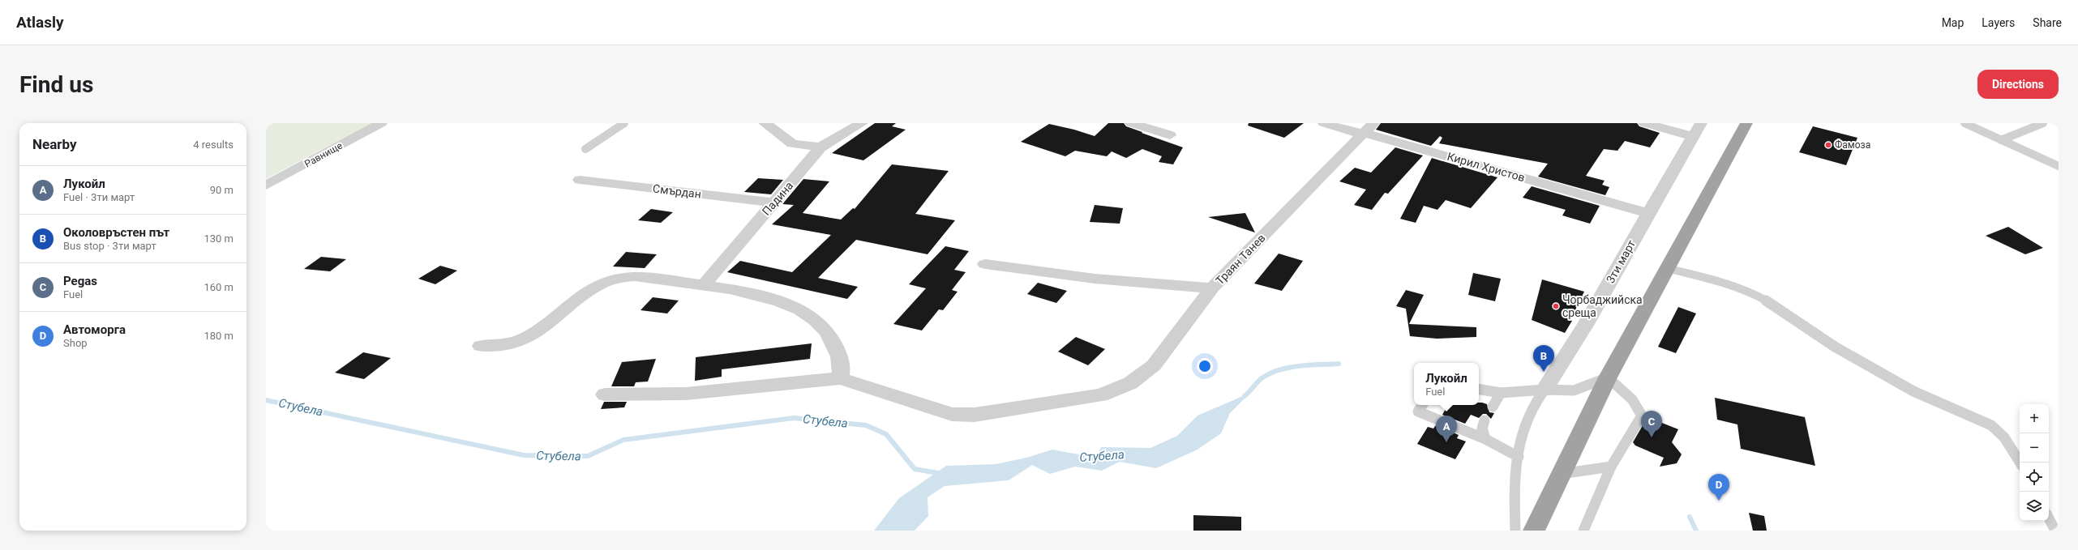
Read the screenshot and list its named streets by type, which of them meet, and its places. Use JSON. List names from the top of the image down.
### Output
{
  "streets": {
    "street": [
      "Равнище",
      "Кирил Христов",
      "Смърдан",
      "Падина",
      "Траян Танев",
      "3ти март"
    ]
  },
  "crossings": [
    ["Кирил Христов", "Траян Танев"],
    ["Кирил Христов", "3ти март"],
    ["Смърдан", "Падина"]
  ],
  "water": ["Стубела"],
  "places": ["Фамоза", "Чорбаджийска среща"],
  "page": {
    "header": "Atlasly",
    "nav": ["Map", "Layers", "Share"],
    "buttons": "Directions",
    "title": "Find us",
    "heading": ["Nearby", "4 results"],
    "list": [
      {
        "mark": "A",
        "name": "Лукойл",
        "note": "Fuel · 3ти март",
        "value": "90 m"
      },
      {
        "mark": "B",
        "name": "Околовръстен път",
        "note": "Bus stop · 3ти март",
        "value": "130 m"
      },
      {
        "mark": "C",
        "name": "Pegas",
        "note": "Fuel",
        "value": "160 m"
      },
      {
        "mark": "D",
        "name": "Автоморга",
        "note": "Shop",
        "value": "180 m"
      }
    ],
    "pins": [
      "B",
      "C",
      "A",
      "D"
    ],
    "popup": ["Лукойл", "Fuel"],
    "map_buttons": ["+", "−"]
  }
}
